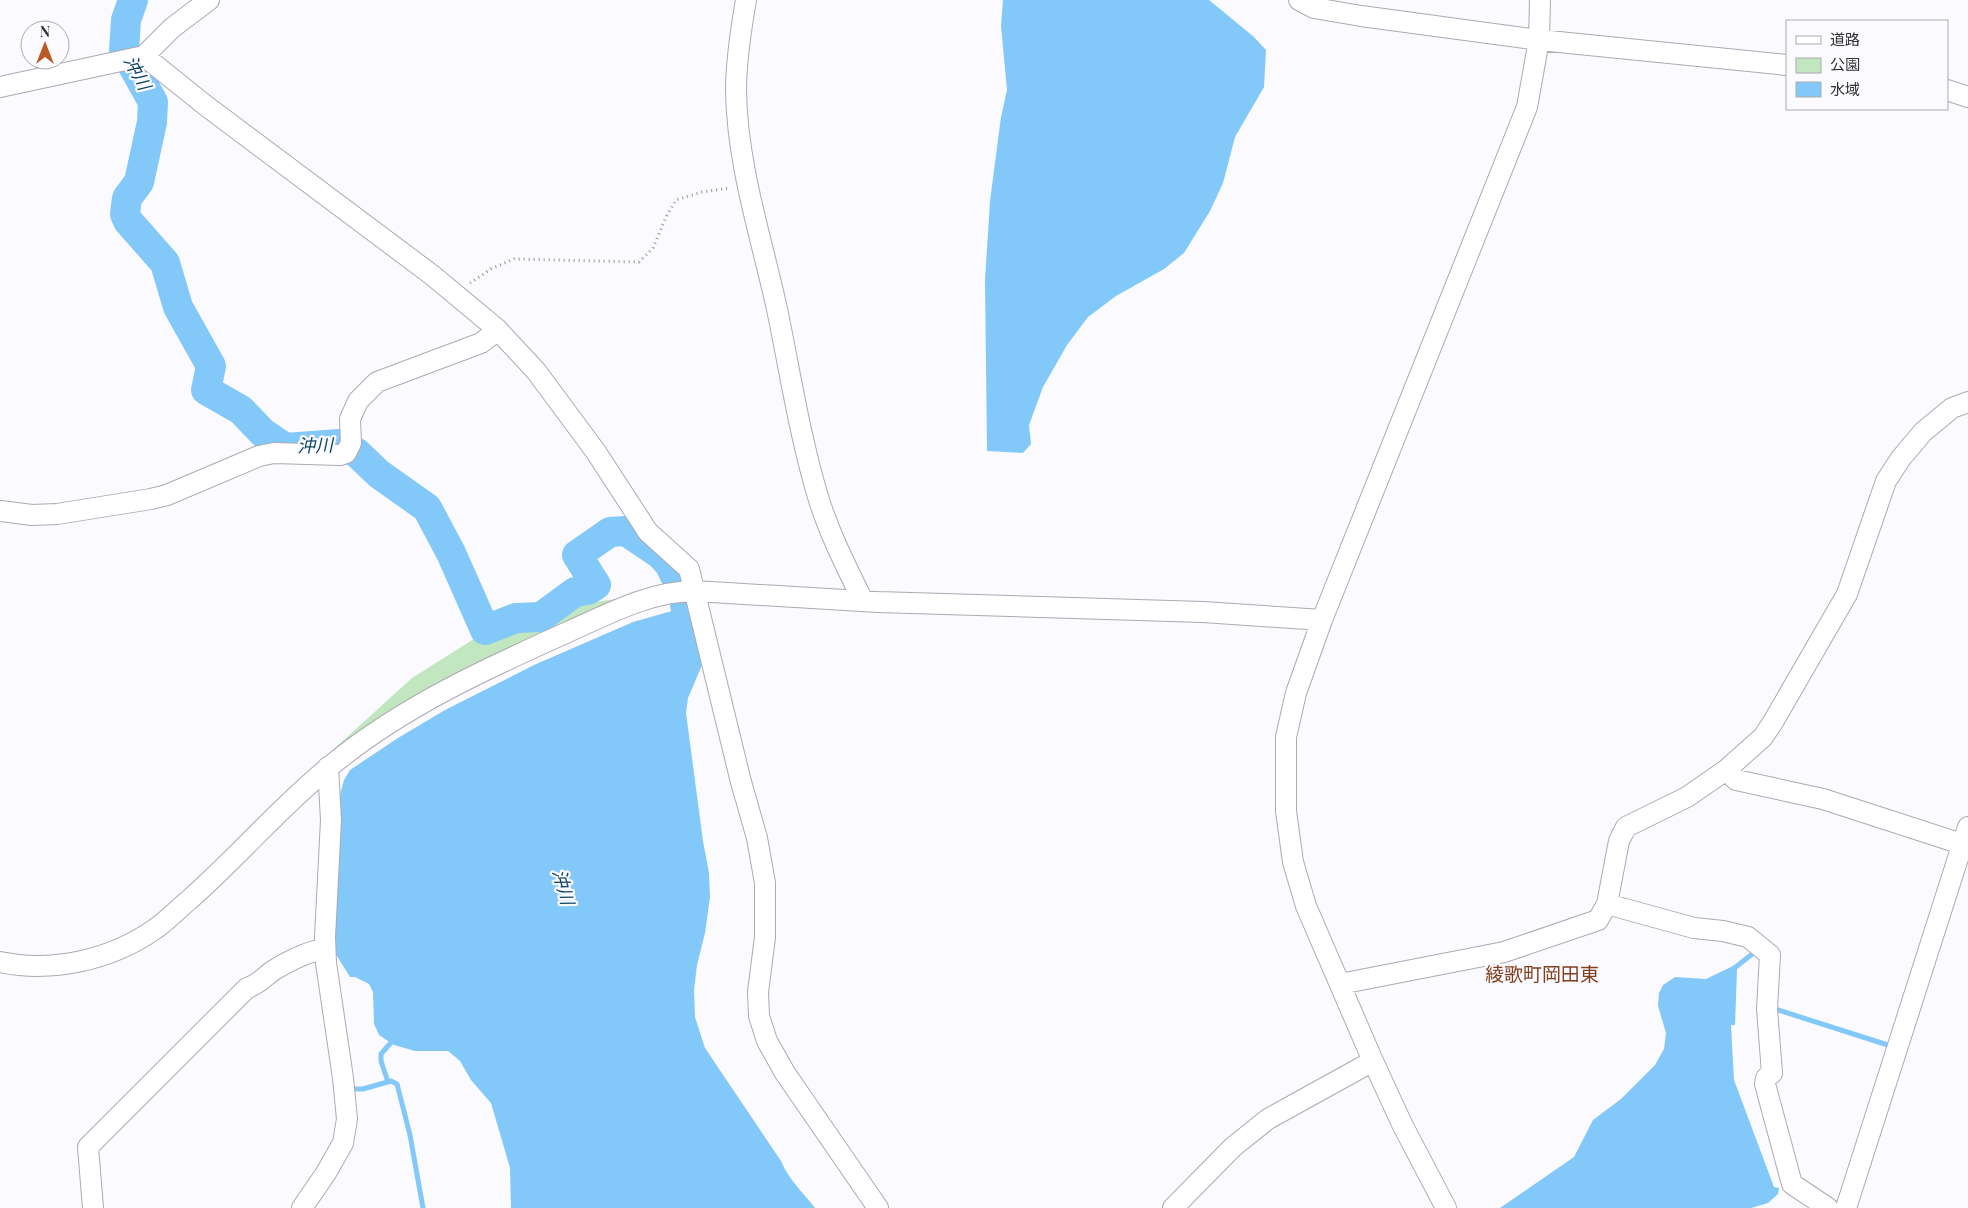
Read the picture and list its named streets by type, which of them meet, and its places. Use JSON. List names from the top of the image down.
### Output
{
  "districts": ["綾歌町岡田東"],
  "water": ["沖川"],
  "legend": ["道路", "公園", "水域"],
  "north": "top"
}
